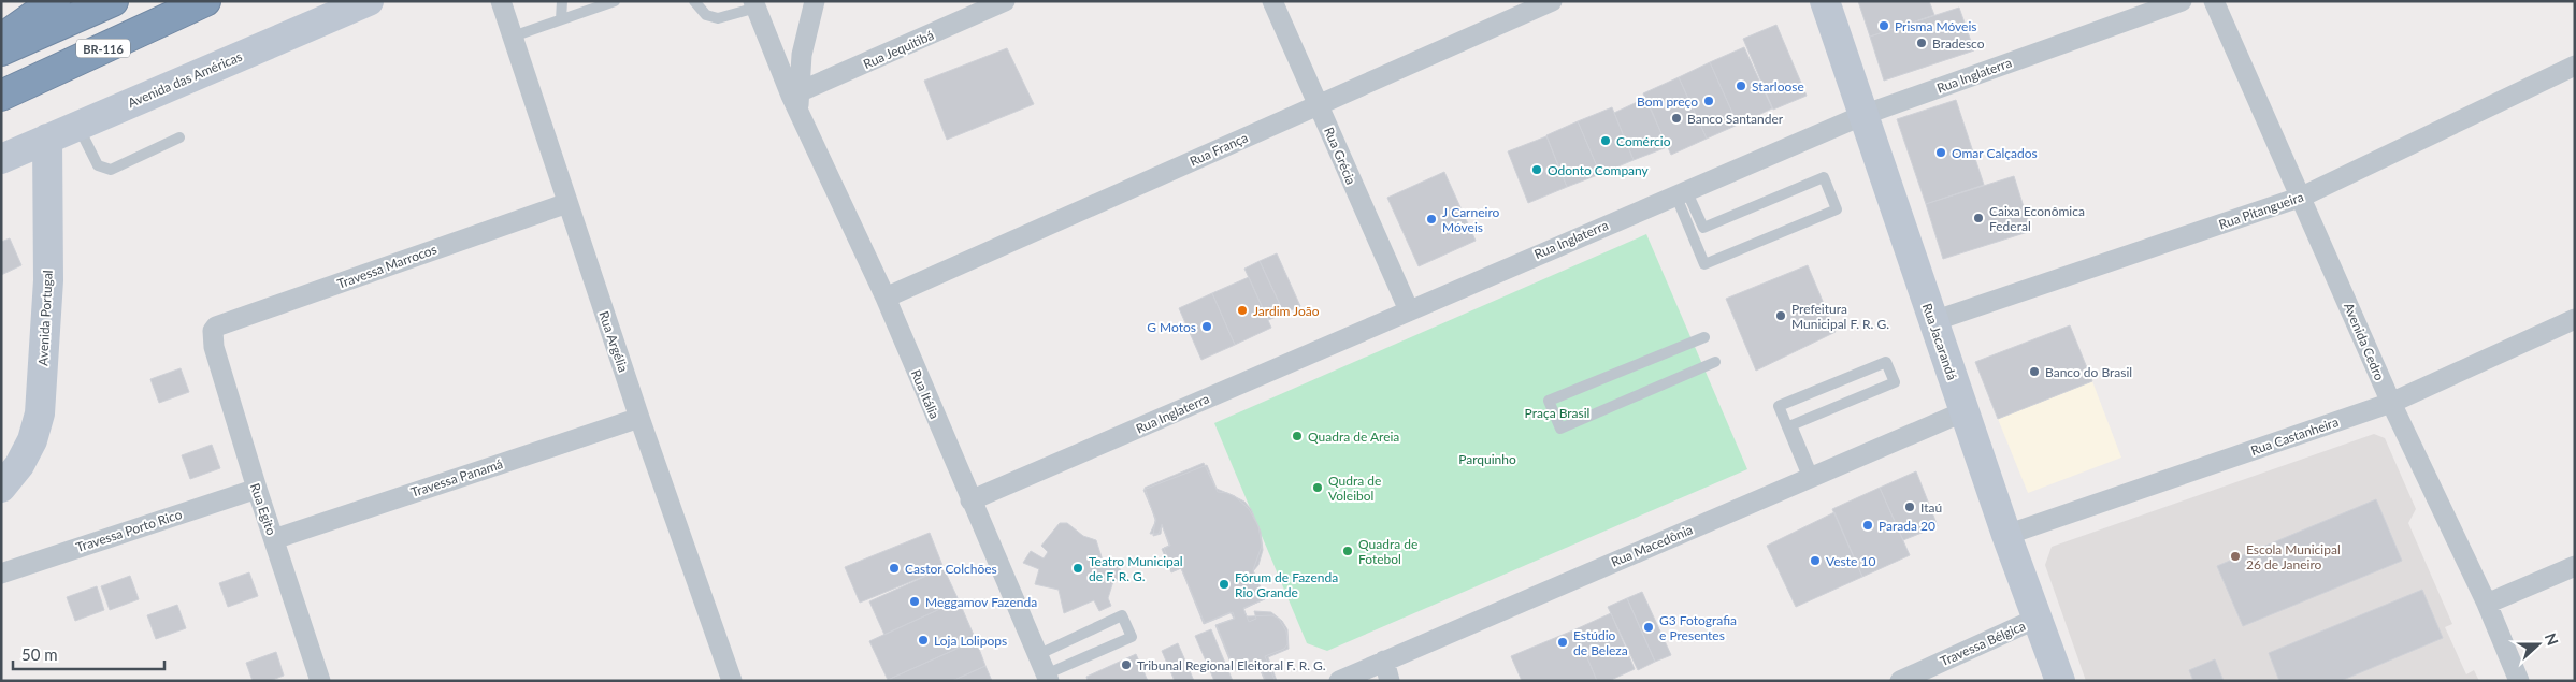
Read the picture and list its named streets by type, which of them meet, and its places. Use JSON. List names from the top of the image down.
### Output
{
  "streets": {
    "highway": ["BR-116"],
    "main road": ["Avenida das Américas", "Avenida Portugal", "Rua Jacarandá"],
    "street": [
      "Rua Jequitibá",
      "Rua Inglaterra",
      "Rua França",
      "Rua Grécia",
      "Rua Pitangueira",
      "Travessa Marrocos",
      "Rua Argélia",
      "Avenida Cedro",
      "Rua Itália",
      "Rua Castanheira",
      "Travessa Panamá",
      "Rua Egito",
      "Travessa Porto Rico",
      "Rua Macedônia",
      "Travessa Bélgica"
    ]
  },
  "crossings": [
    ["Rua Jequitibá", "Rua Itália"],
    ["Rua Inglaterra", "Rua Grécia"],
    ["Rua Inglaterra", "Rua Jacarandá"],
    ["Rua Inglaterra", "Rua Itália"],
    ["Avenida das Américas", "Avenida Portugal"],
    ["Rua França", "Rua Grécia"],
    ["Rua França", "Rua Itália"],
    ["Rua Pitangueira", "Rua Jacarandá"],
    ["Rua Pitangueira", "Avenida Cedro"],
    ["Travessa Marrocos", "Rua Argélia"],
    ["Travessa Marrocos", "Rua Egito"],
    ["Rua Argélia", "Travessa Panamá"],
    ["Rua Jacarandá", "Rua Castanheira"],
    ["Rua Jacarandá", "Rua Macedônia"],
    ["Rua Jacarandá", "Travessa Bélgica"],
    ["Avenida Cedro", "Rua Castanheira"],
    ["Travessa Panamá", "Rua Egito"],
    ["Rua Egito", "Travessa Porto Rico"]
  ],
  "parks": ["Praça Brasil", "Parquinho"],
  "places": [
    "Prisma Móveis",
    "Bradesco",
    "Starloose",
    "Bom preço",
    "Banco Santander",
    "Comércio",
    "Omar Calçados",
    "Odonto Company",
    "Caixa Econômica Federal",
    "J Carneiro Móveis",
    "Jardim João",
    "Prefeitura Municipal F. R. G.",
    "G Motos",
    "Banco do Brasil",
    "Quadra de Areia",
    "Qudra de Voleibol",
    "Itaú",
    "Parada 20",
    "Quadra de Fotebol",
    "Escola Municipal 26 de Janeiro",
    "Veste 10",
    "Castor Colchões",
    "Teatro Municipal de F. R. G.",
    "Fórum de Fazenda Rio Grande",
    "Meggamov Fazenda",
    "G3 Fotografia e Presentes",
    "Loja Lolipops",
    "Estúdio de Beleza",
    "Tribunal Regional Eleitoral F. R. G."
  ],
  "scale_bar": "50 m",
  "north": "right"
}
